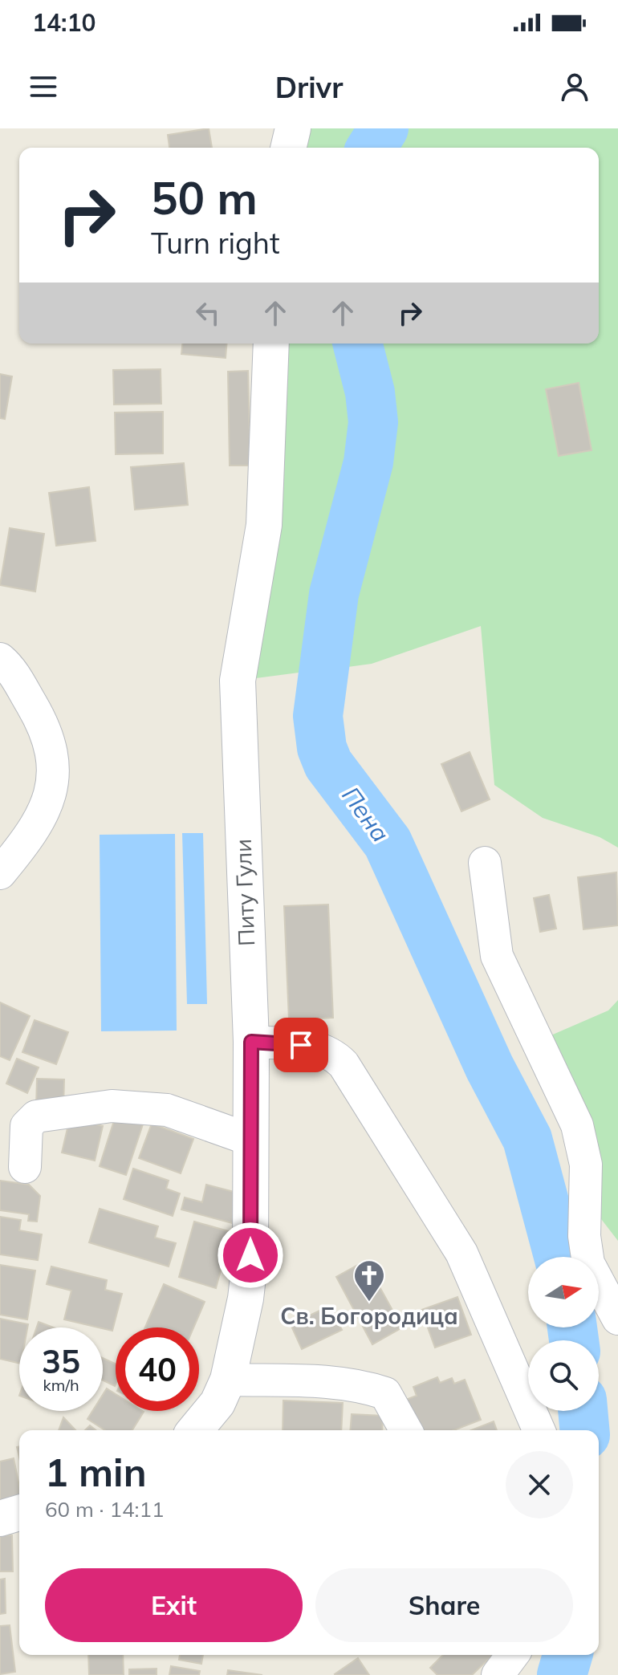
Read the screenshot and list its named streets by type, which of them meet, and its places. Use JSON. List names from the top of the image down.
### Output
{
  "streets": {
    "street": ["Питу Гули"]
  },
  "water": ["Пена"],
  "places": {
    "church": ["Св. Богородица"]
  },
  "north": "right",
  "page": {
    "status": "14:10",
    "header": "Drivr",
    "turn": ["50 m", "Turn right"],
    "speed": "35 km/h",
    "limit": "40",
    "heading": ["1 min", "60 m · 14:11"],
    "buttons": ["Exit", "Share"]
  }
}
